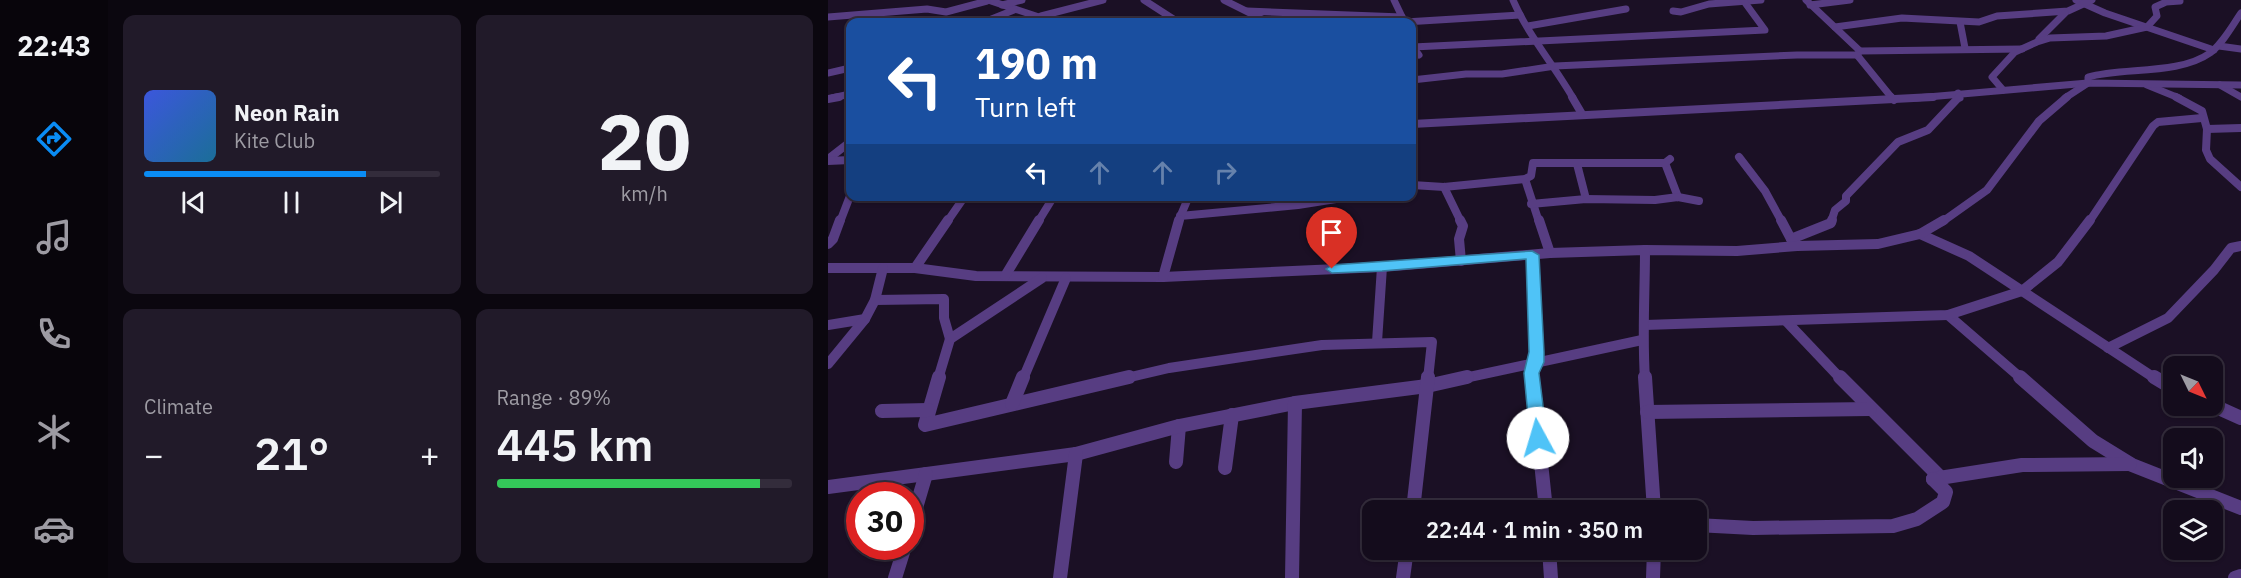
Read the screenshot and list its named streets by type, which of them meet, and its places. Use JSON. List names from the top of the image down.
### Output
{
  "north": "bottom right",
  "page": {
    "tabs": "22:43",
    "tile": [
      ["20", "km/h"],
      "Climate",
      ["Range · 89%", "445 km"]
    ],
    "turn": ["190 m", "Turn left"],
    "song": ["Neon Rain", "Kite Club"],
    "heat": ["−", "21°", "+"],
    "limit": "30",
    "trip": "22:44 · 1 min · 350 m"
  }
}
